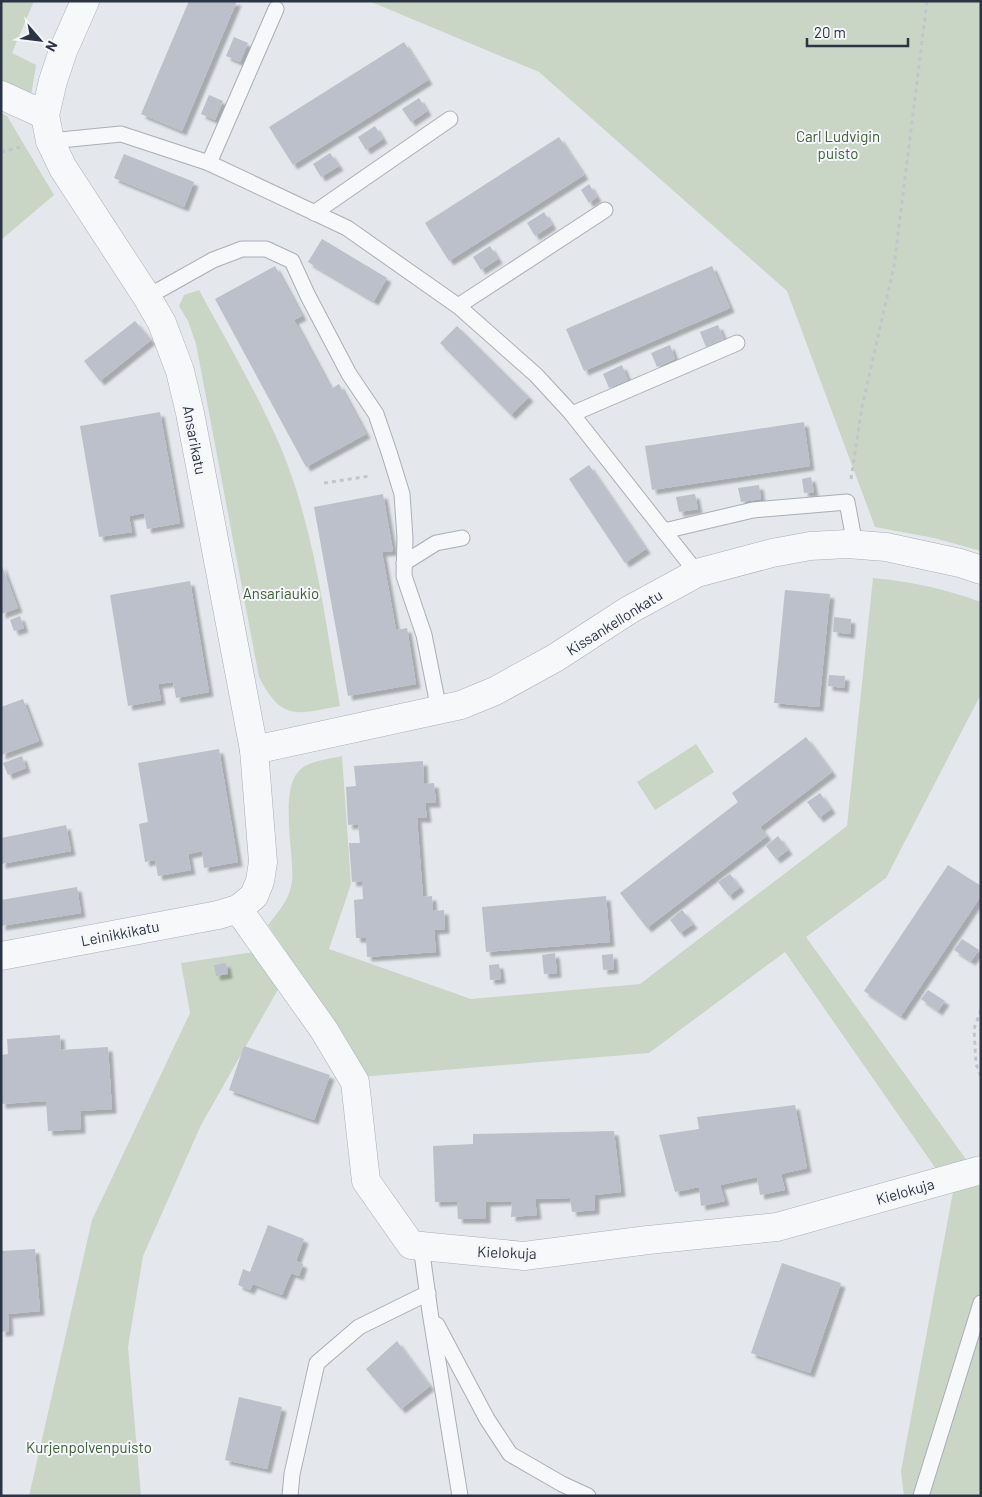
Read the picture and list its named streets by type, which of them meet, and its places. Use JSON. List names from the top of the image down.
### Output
{
  "streets": {
    "street": [
      "Ansarikatu",
      "Kissankellonkatu",
      "Leinikkikatu",
      "Kielokuja"
    ]
  },
  "crossings": [
    ["Ansarikatu", "Kissankellonkatu"],
    ["Ansarikatu", "Leinikkikatu"],
    ["Ansarikatu", "Kielokuja"],
    ["Leinikkikatu", "Kielokuja"]
  ],
  "parks": ["Carl Ludvigin puisto", "Ansariaukio", "Kurjenpolvenpuisto"],
  "scale_bar": "20 m",
  "north": "bottom right"
}
